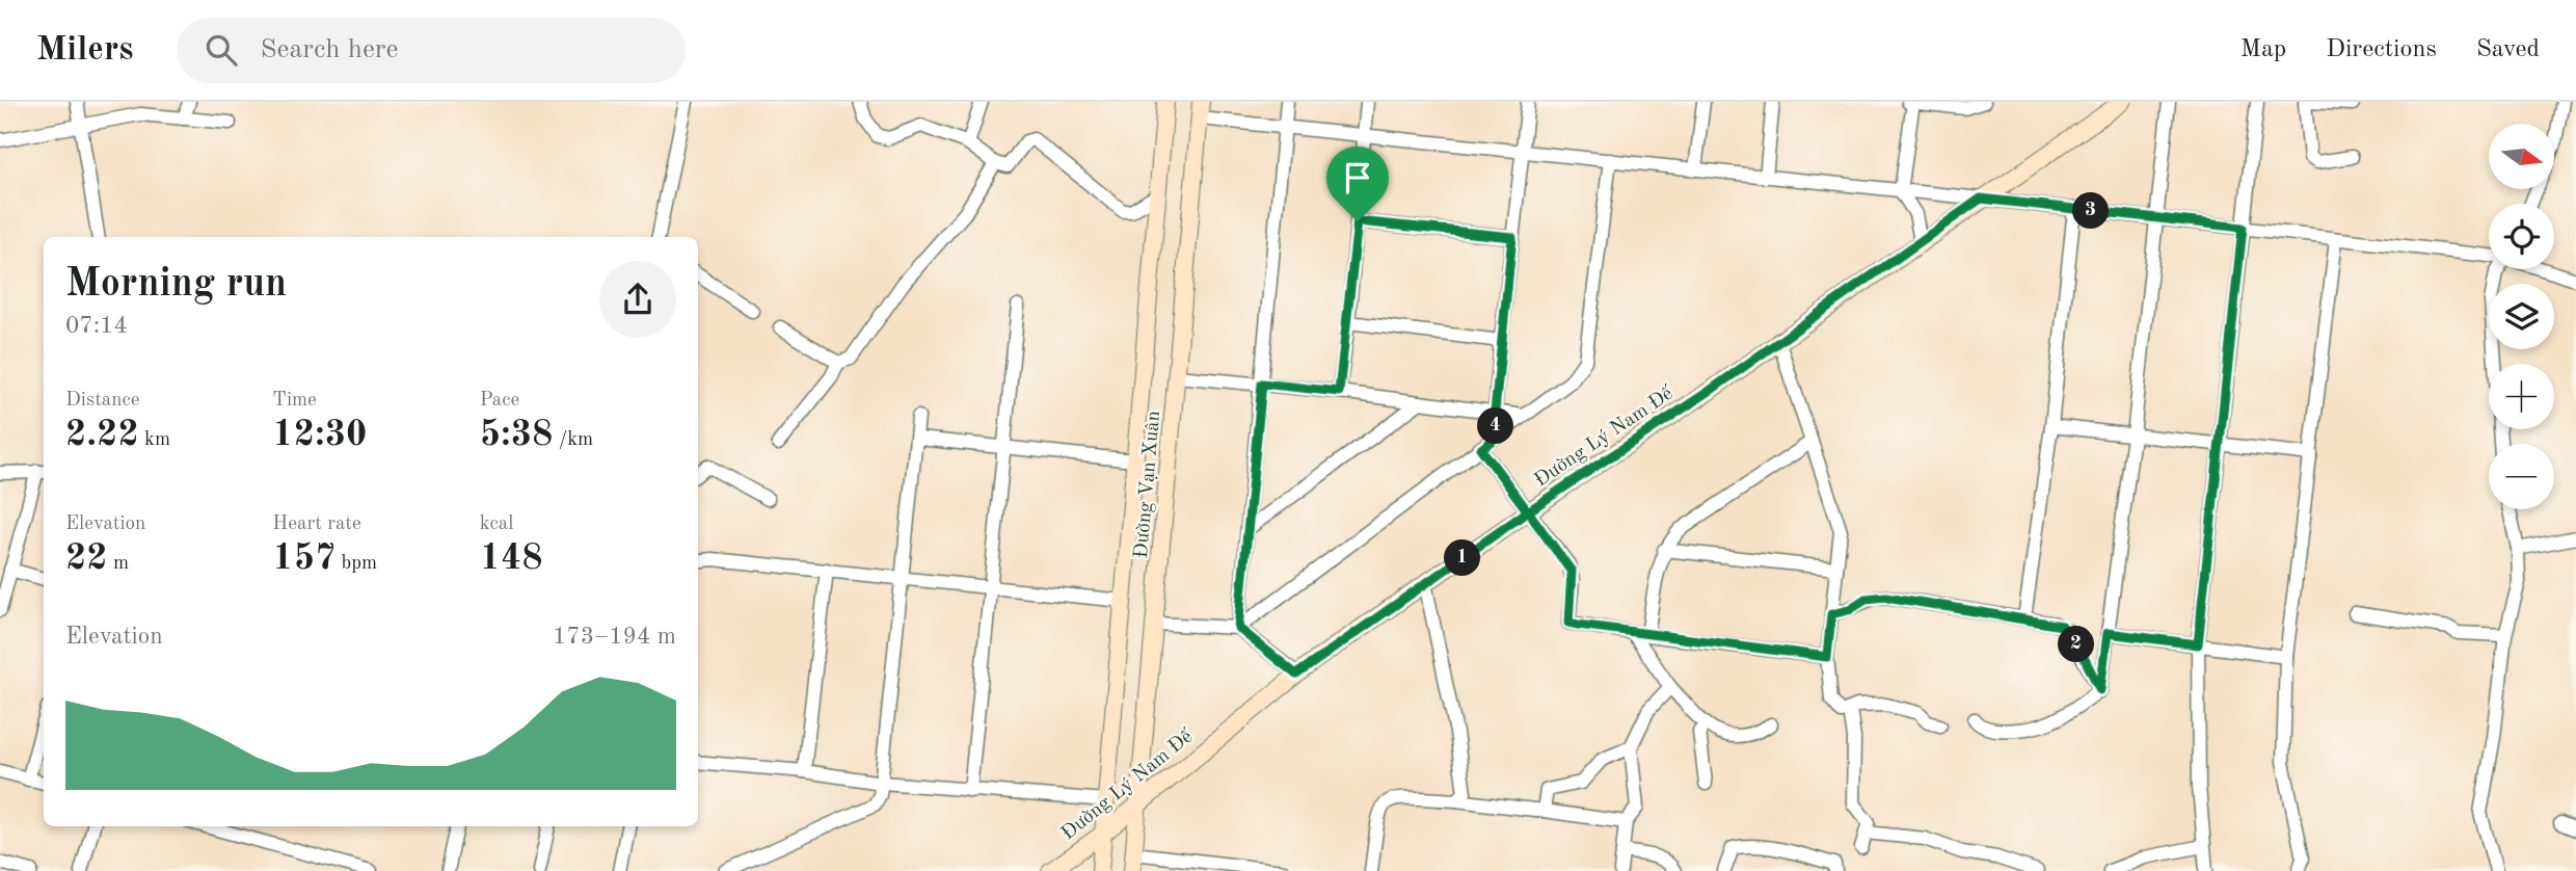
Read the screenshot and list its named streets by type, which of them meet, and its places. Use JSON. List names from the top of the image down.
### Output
{
  "streets": {
    "main road": ["Đường Lý Nam Đế", "Đường Vạn Xuân"]
  },
  "crossings": [
    ["Đường Lý Nam Đế", "Đường Vạn Xuân"]
  ],
  "north": "right",
  "page": {
    "header": "Milers",
    "search": "Search here",
    "nav": ["Map", "Directions", "Saved"],
    "map_buttons": ["+", "−"],
    "pins": [
      "3",
      "4",
      "1",
      "2"
    ],
    "heading": ["Morning run", "07:14"],
    "stats": [
      ["Distance", "2.22 km"],
      ["Time", "12:30"],
      ["Pace", "5:38 /km"],
      ["Elevation", "22 m"],
      ["Heart rate", "157 bpm"],
      ["kcal", "148"]
    ],
    "chart": ["Elevation", "173–194 m"]
  }
}
